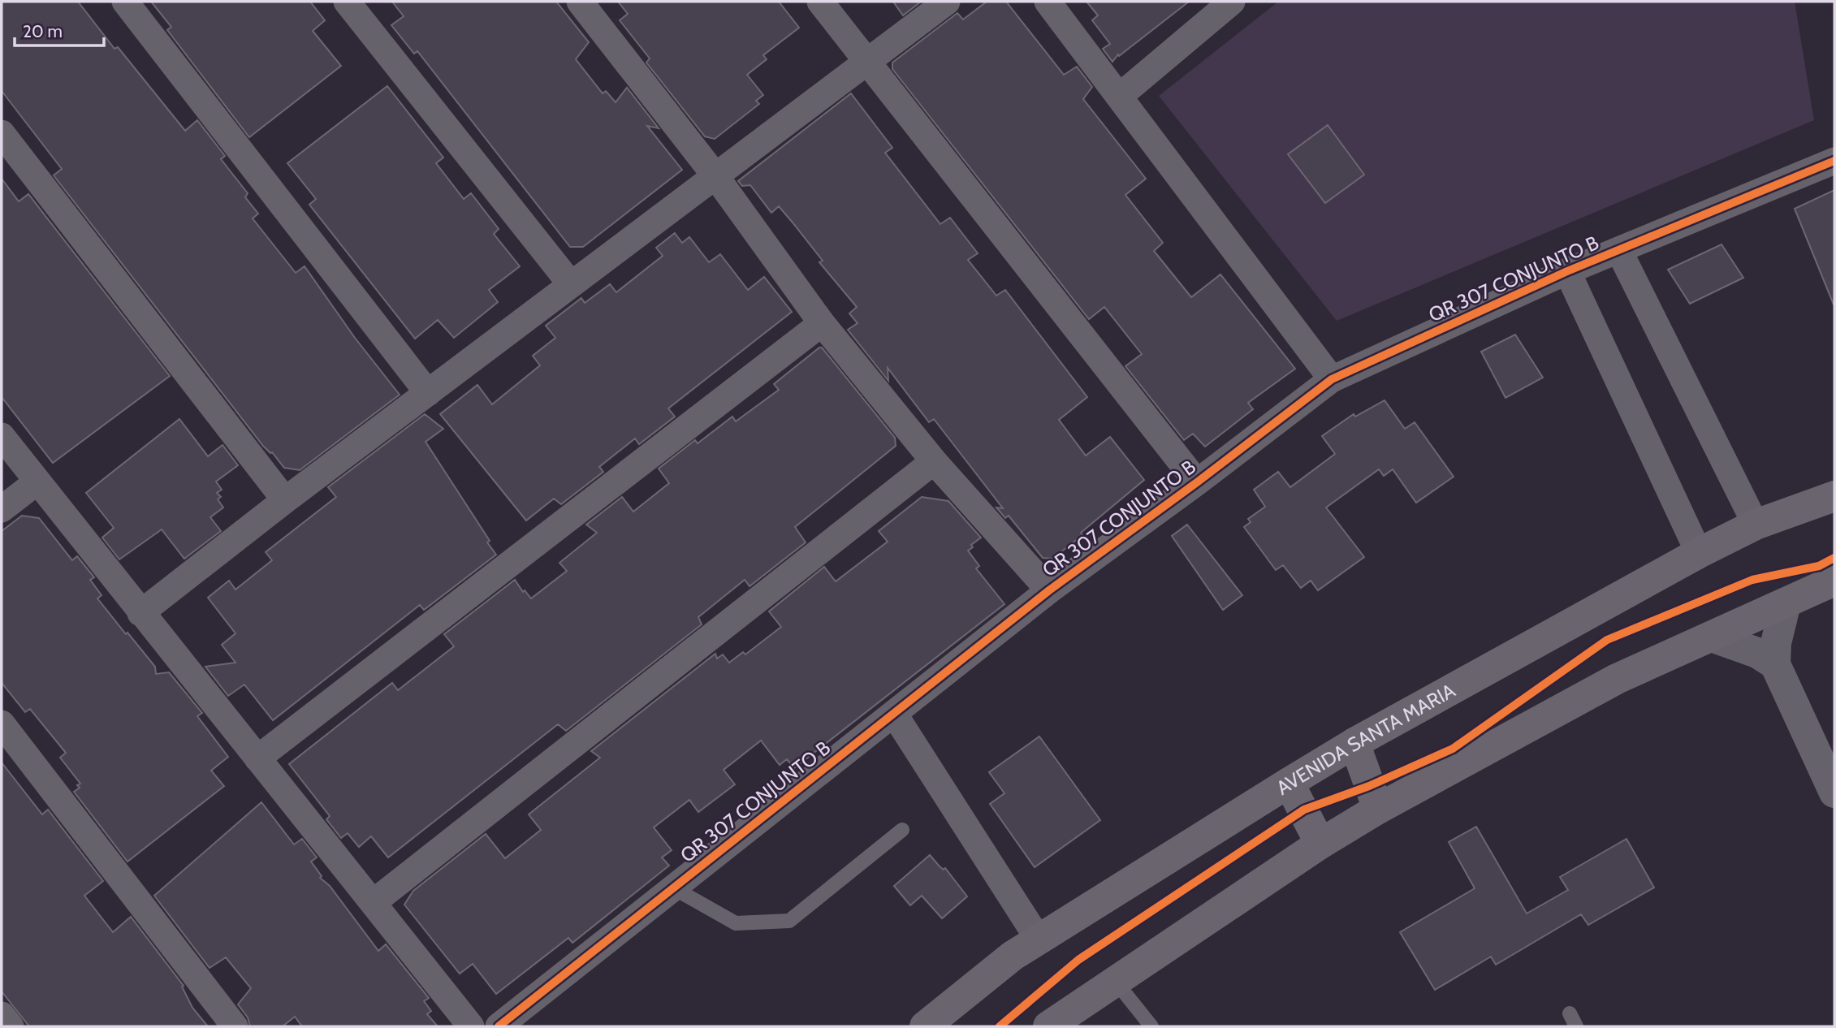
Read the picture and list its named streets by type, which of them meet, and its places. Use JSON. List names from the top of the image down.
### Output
{
  "streets": {
    "main road": ["AVENIDA SANTA MARIA"],
    "street": ["QR 307 CONJUNTO B"]
  },
  "scale_bar": "20 m"
}
